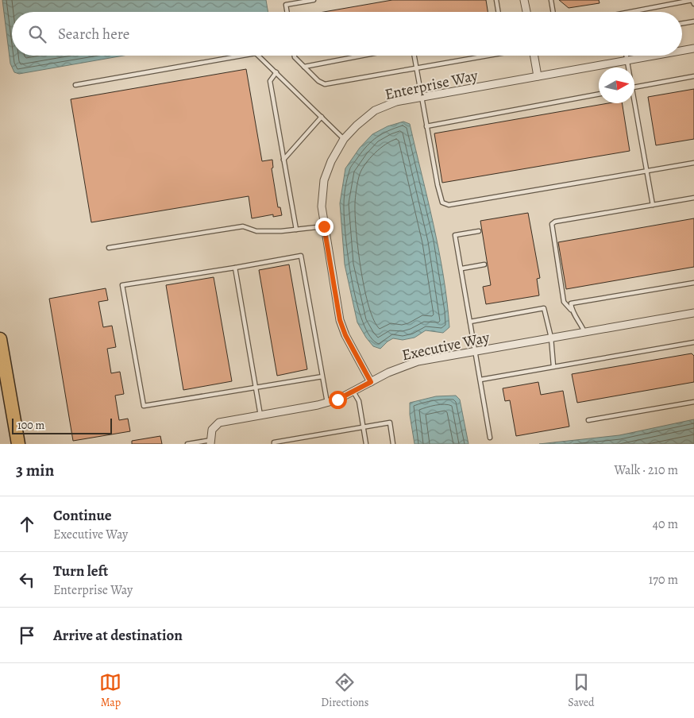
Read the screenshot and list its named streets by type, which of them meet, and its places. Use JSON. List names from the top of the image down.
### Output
{
  "streets": {
    "street": ["Enterprise Way", "Executive Way"]
  },
  "crossings": [
    ["Enterprise Way", "Executive Way"]
  ],
  "scale_bar": "100 m",
  "north": "right",
  "page": {
    "search": "Search here",
    "scale": "100 m",
    "heading": ["3 min", "Walk · 210 m"],
    "list": [
      ["Continue", "Executive Way", "40 m"],
      ["Turn left", "Enterprise Way", "170 m"],
      "Arrive at destination"
    ],
    "nav": ["Map", "Directions", "Saved"]
  }
}
